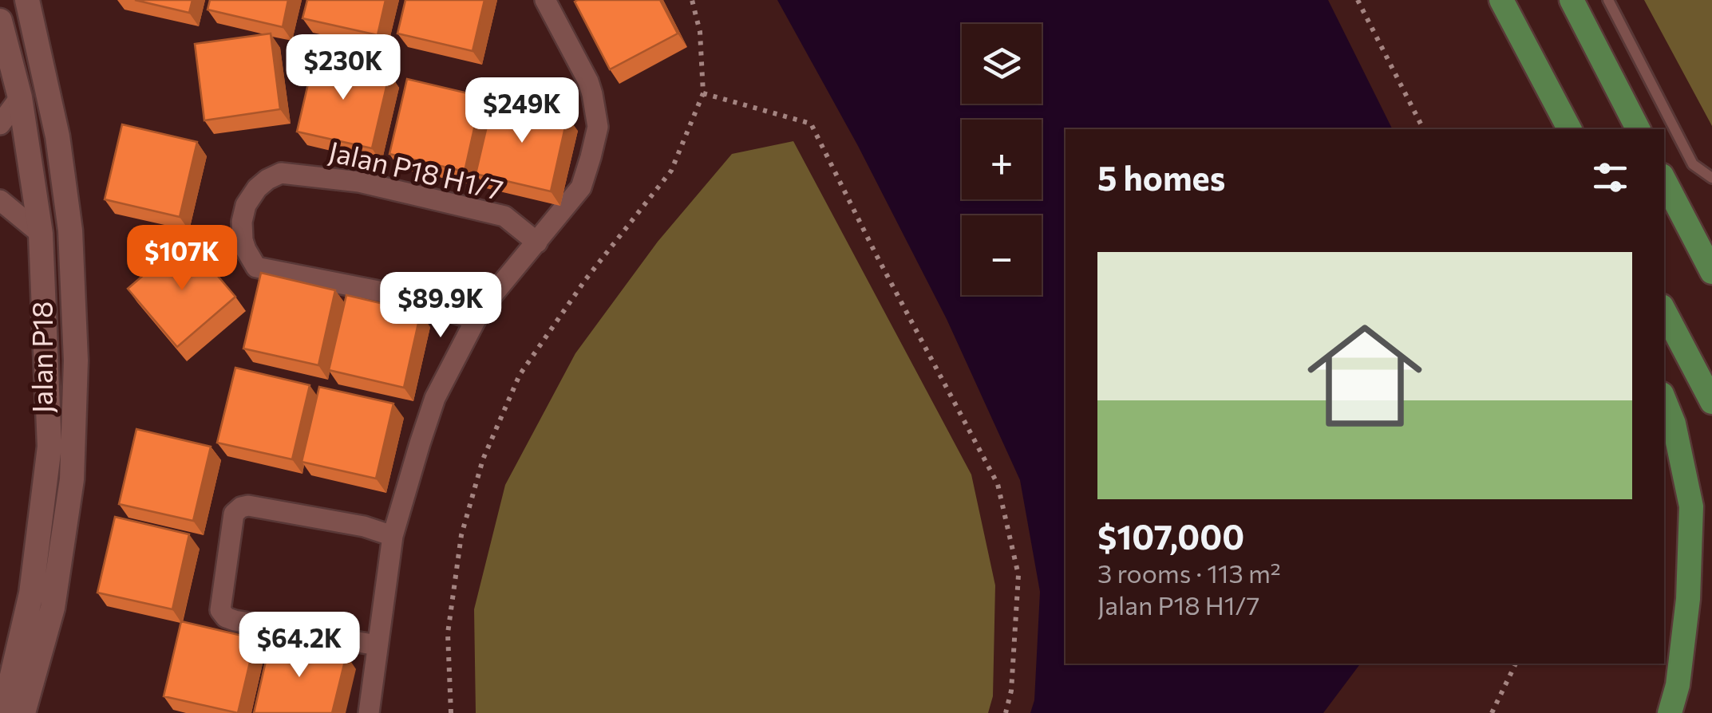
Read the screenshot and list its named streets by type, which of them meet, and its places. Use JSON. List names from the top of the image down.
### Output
{
  "streets": {
    "street": ["Jalan P18 H1/7", "Jalan P18"]
  },
  "page": {
    "map_buttons": ["+", "−"],
    "price": [
      "$230K",
      "$249K",
      "$107K",
      "$89.9K",
      "$64.2K"
    ],
    "heading": "5 homes",
    "list": [
      {
        "name": "$107,000",
        "note": "3 rooms · 113 m² · Jalan P18 H1/7"
      }
    ]
  }
}
